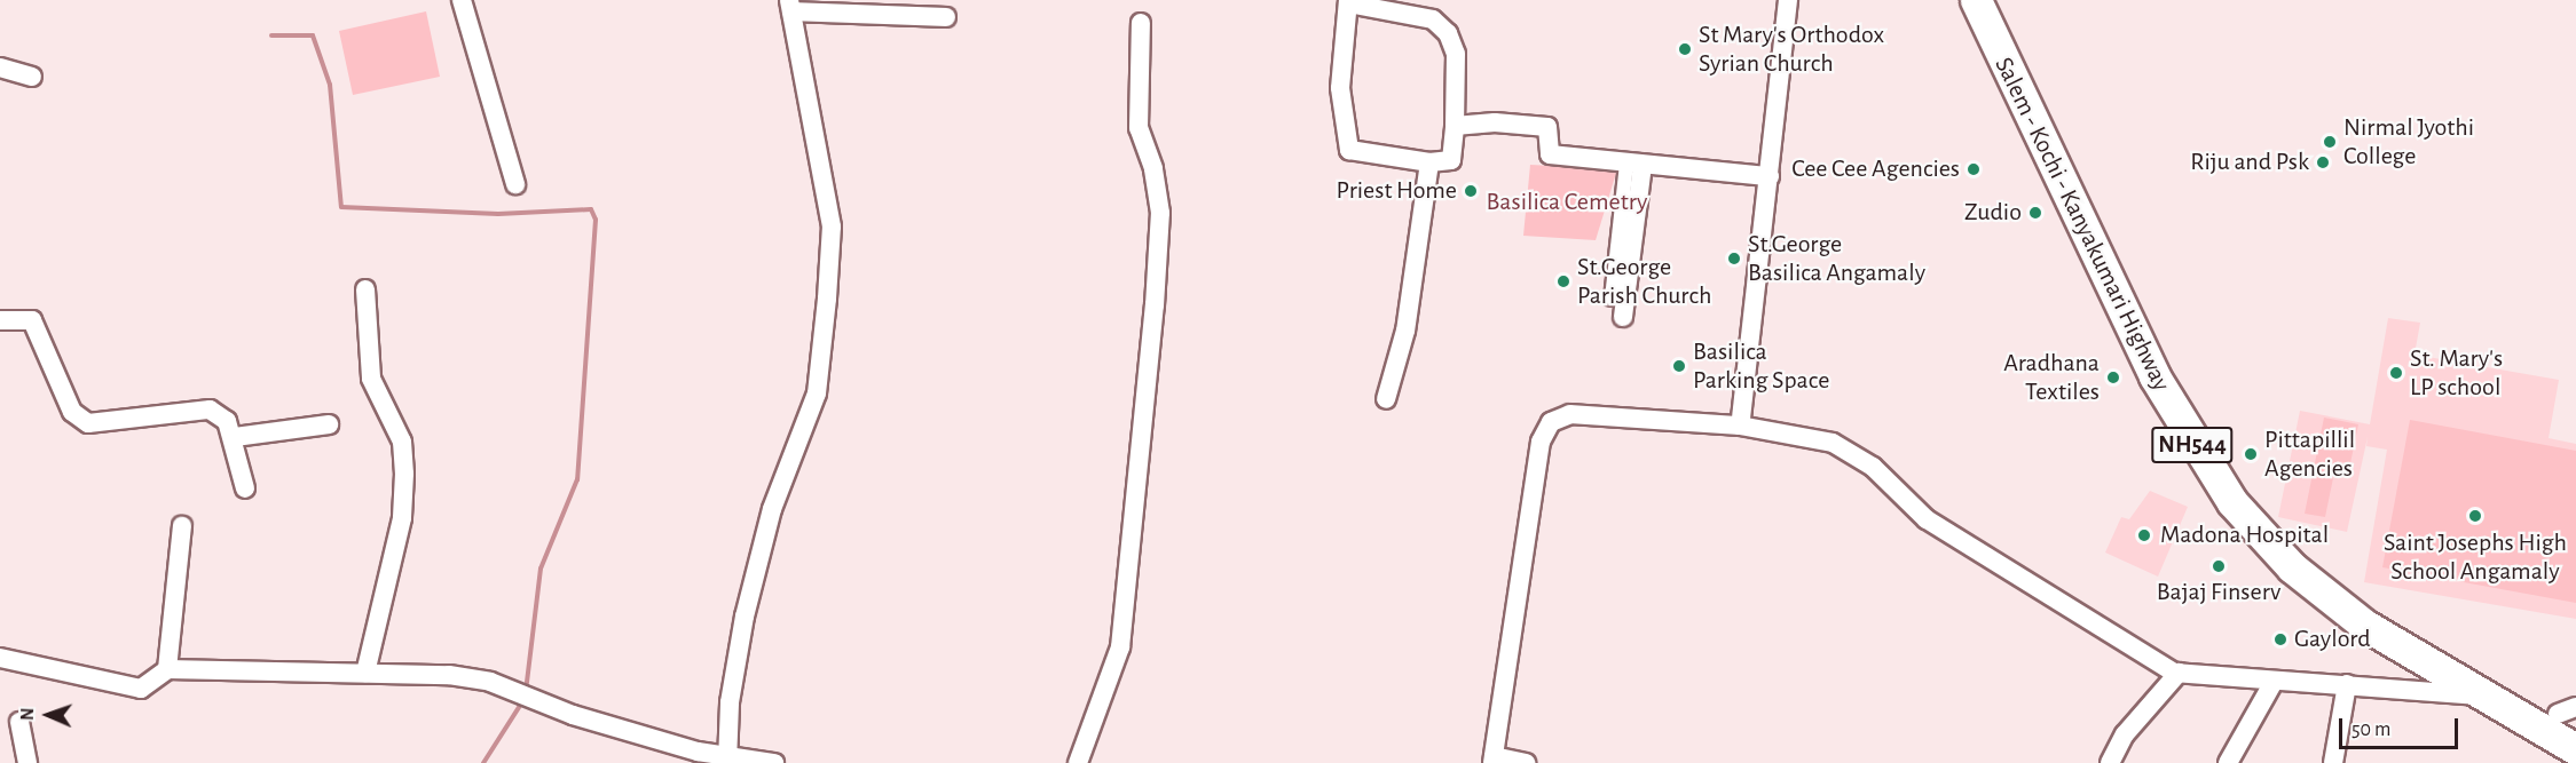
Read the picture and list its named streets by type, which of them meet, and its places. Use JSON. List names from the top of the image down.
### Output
{
  "streets": {
    "highway": ["Salem - Kochi - Kanyakumari Highway", "NH544"]
  },
  "parks": ["Basilica Cemetry"],
  "places": [
    "St Mary's Orthodox Syrian Church",
    "Nirmal Jyothi College",
    "Riju and Psk",
    "Cee Cee Agencies",
    "Priest Home",
    "Zudio",
    "St.George Basilica Angamaly",
    "St.George Parish Church",
    "Basilica Parking Space",
    "St. Mary's LP school",
    "Aradhana Textiles",
    "Pittapillil Agencies",
    "Saint Josephs High School Angamaly",
    "Madona Hospital",
    "Bajaj Finserv",
    "Gaylord"
  ],
  "scale_bar": "50 m",
  "north": "left"
}
